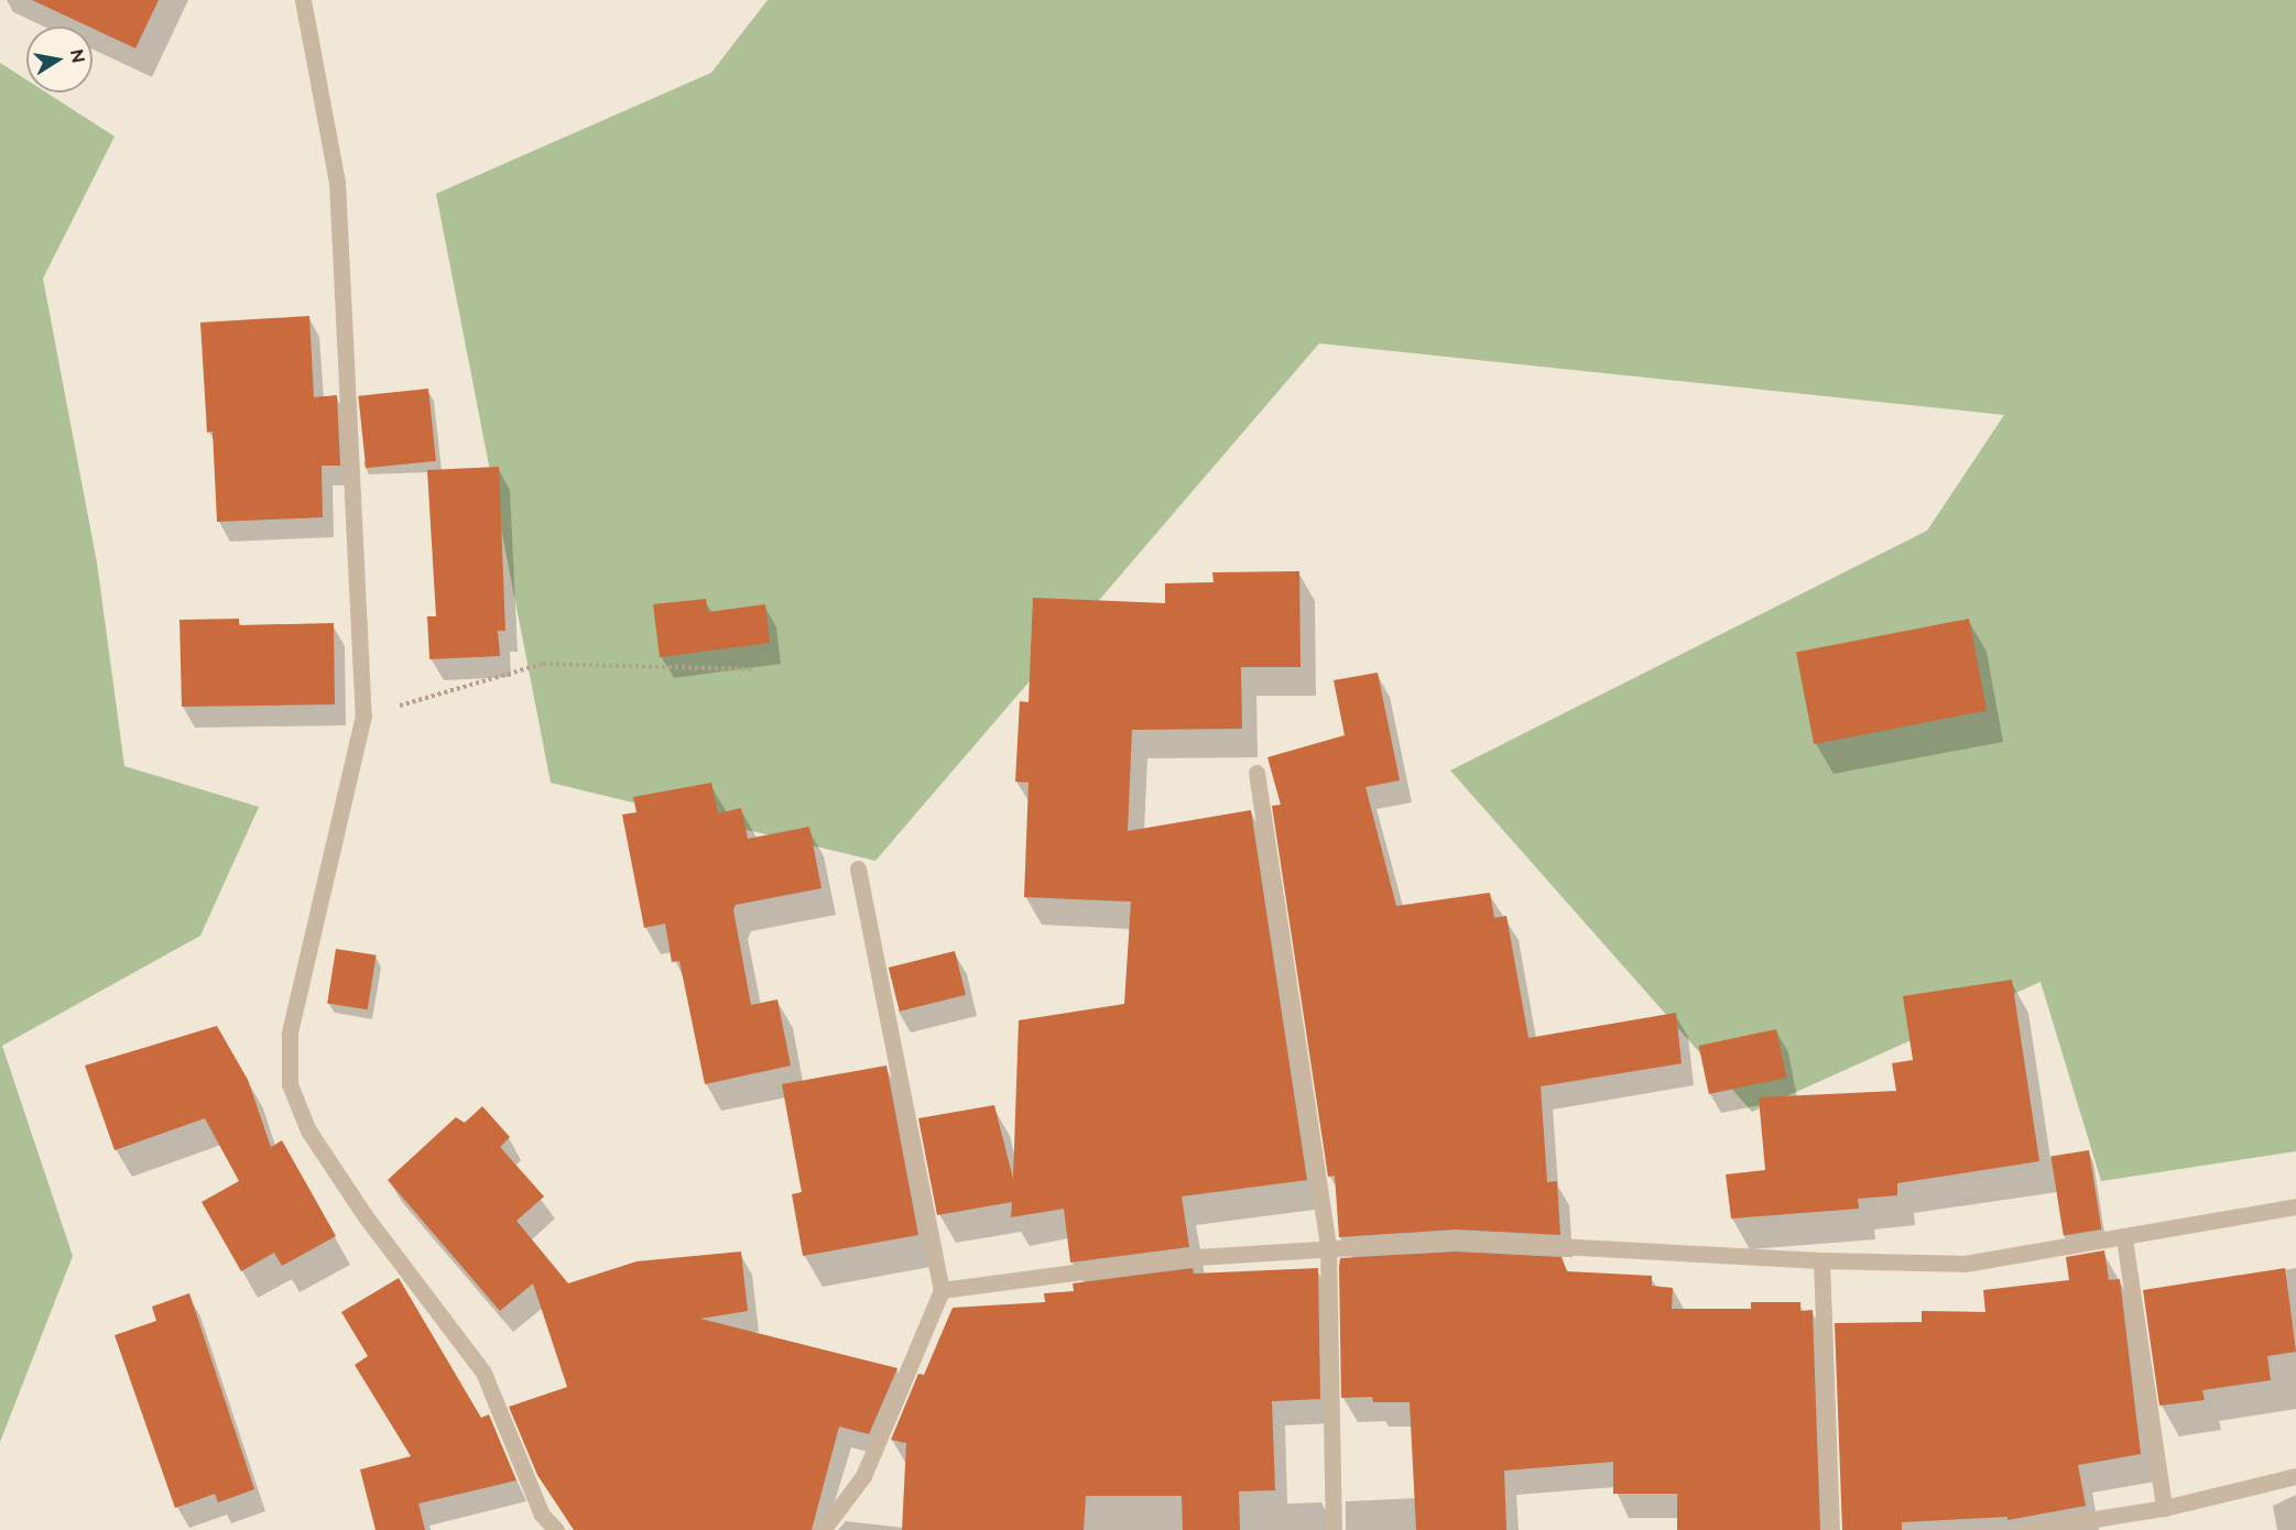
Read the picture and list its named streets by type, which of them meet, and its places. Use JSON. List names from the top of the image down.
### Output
{
  "north": "right"
}
